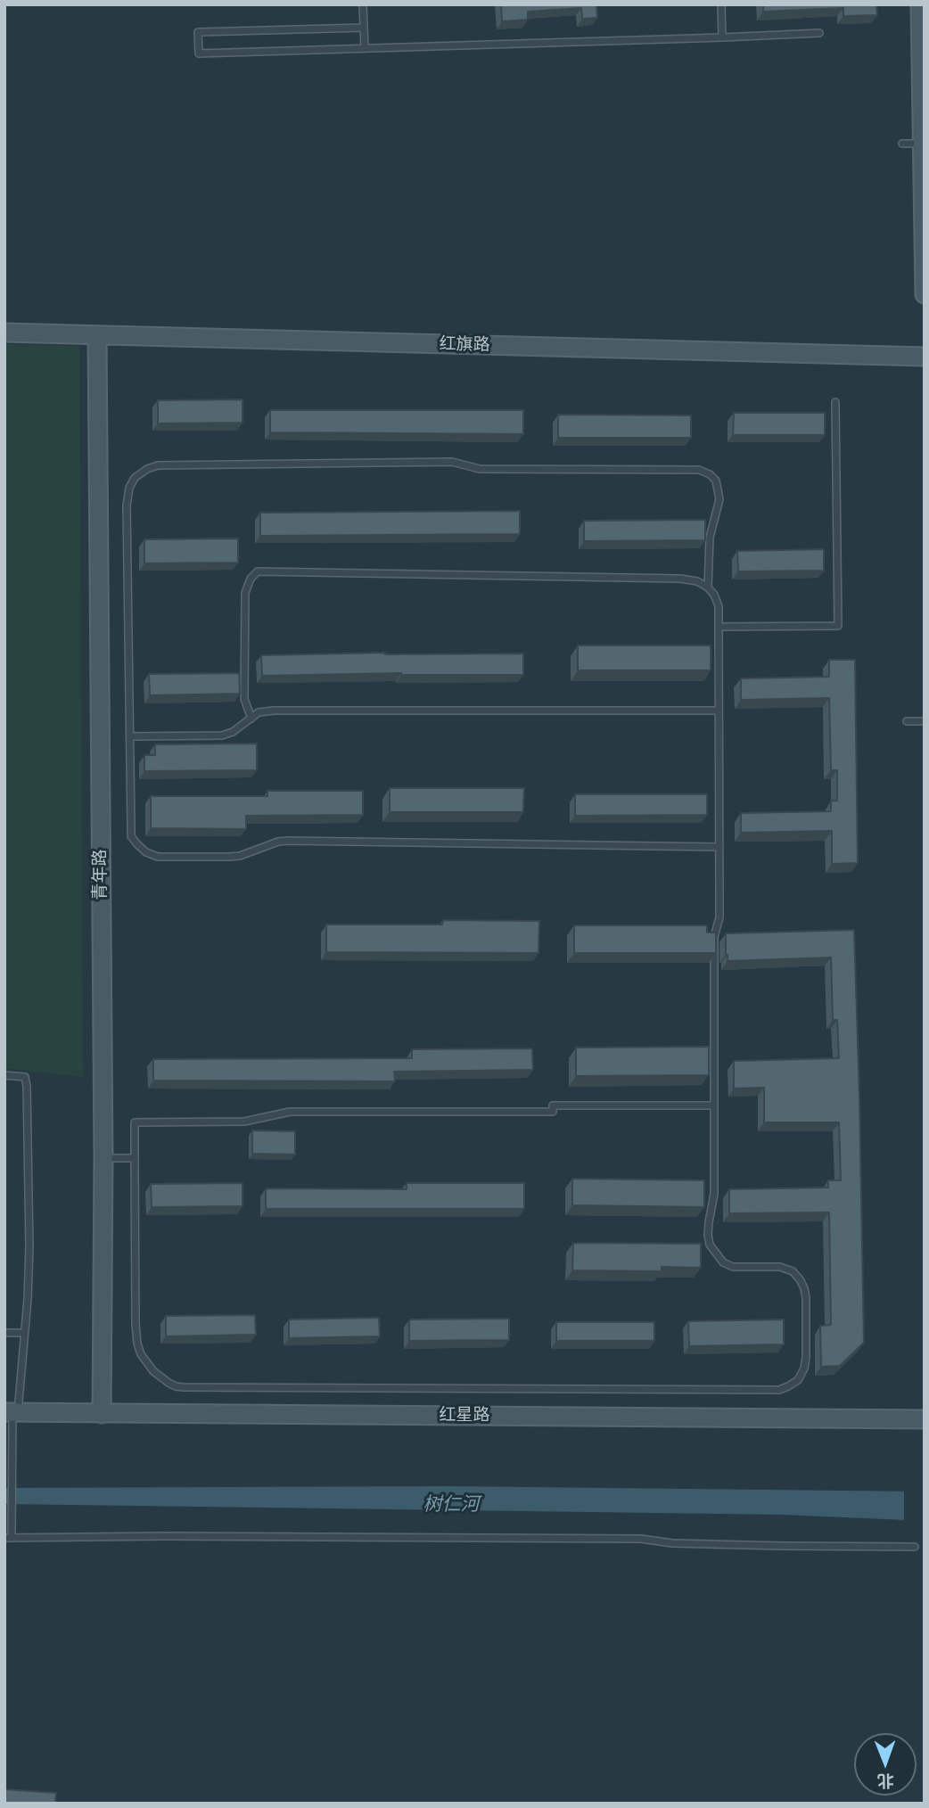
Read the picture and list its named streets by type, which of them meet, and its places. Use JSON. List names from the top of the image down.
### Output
{
  "streets": {
    "street": ["红旗路", "青年路", "红星路"]
  },
  "crossings": [
    ["红旗路", "青年路"],
    ["青年路", "红星路"]
  ],
  "water": ["树仁河"],
  "north": "bottom"
}
